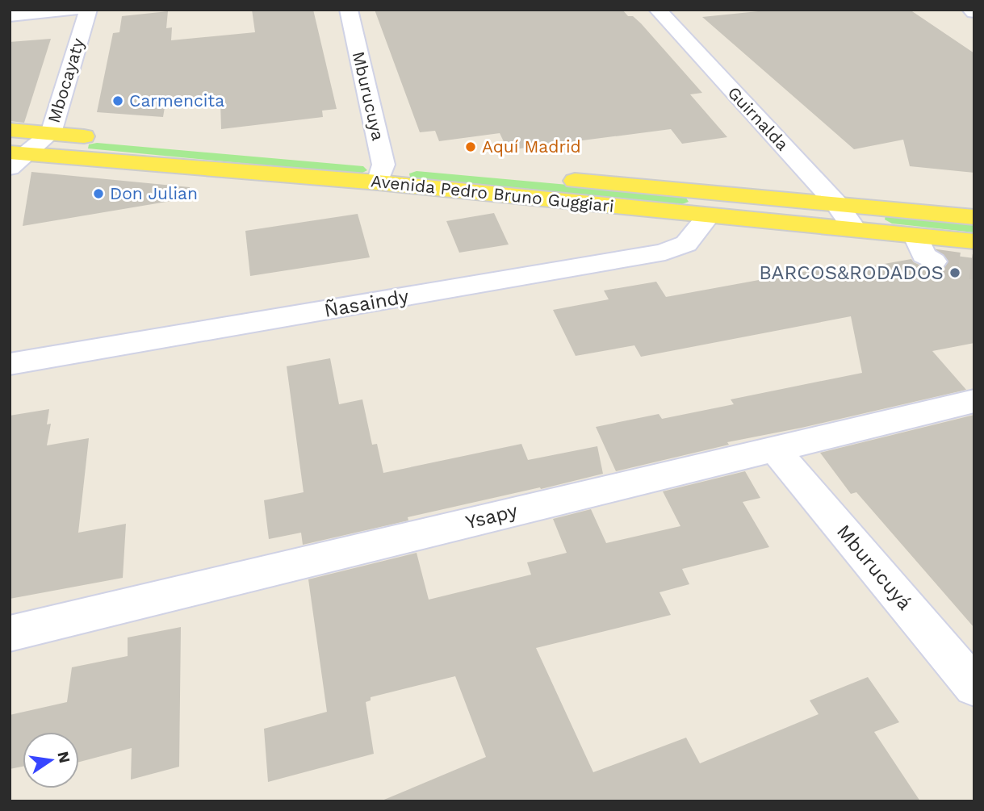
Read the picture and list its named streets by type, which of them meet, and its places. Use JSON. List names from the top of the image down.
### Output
{
  "streets": {
    "main road": ["Avenida Pedro Bruno Guggiari"],
    "street": [
      "Mbocayaty",
      "Mburucuya",
      "Guirnalda",
      "Ñasaindy",
      "Ysapy",
      "Mburucuyá"
    ]
  },
  "crossings": [
    ["Mbocayaty", "Avenida Pedro Bruno Guggiari"],
    ["Mburucuya", "Avenida Pedro Bruno Guggiari"],
    ["Guirnalda", "Avenida Pedro Bruno Guggiari"],
    ["Avenida Pedro Bruno Guggiari", "Ñasaindy"],
    ["Ysapy", "Mburucuyá"]
  ],
  "places": [
    "Carmencita",
    "Aquí Madrid",
    "Don Julian",
    "BARCOS&RODADOS"
  ],
  "north": "right"
}
